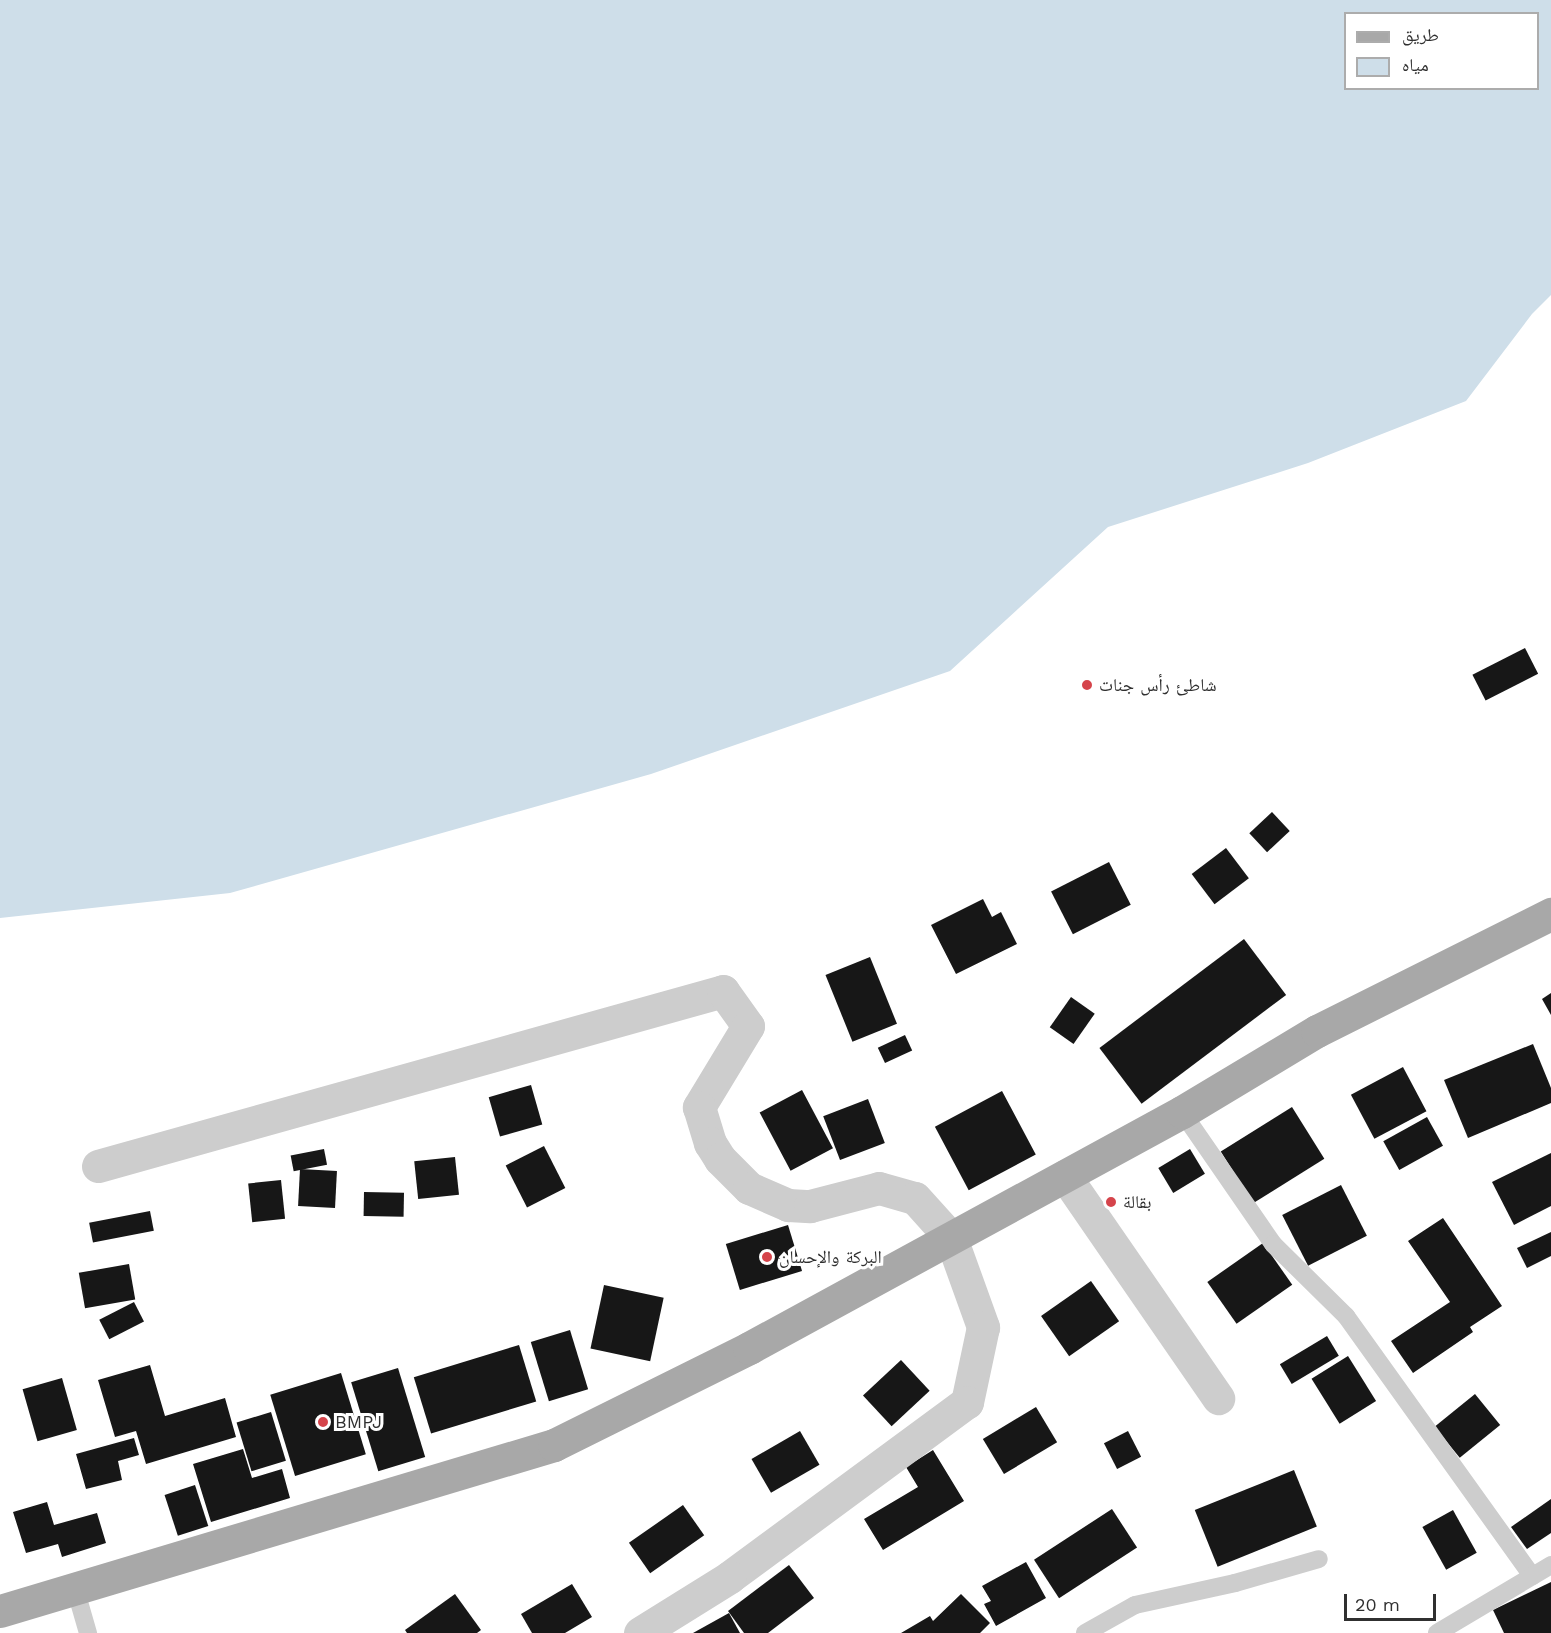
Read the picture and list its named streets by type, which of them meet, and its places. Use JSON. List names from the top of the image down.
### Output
{
  "places": [
    "شاطئ رأس جنات",
    "بقالة",
    "البركة والإحسان",
    "BMPJ"
  ],
  "legend": ["طريق", "مياه"],
  "scale_bar": "20 m"
}
